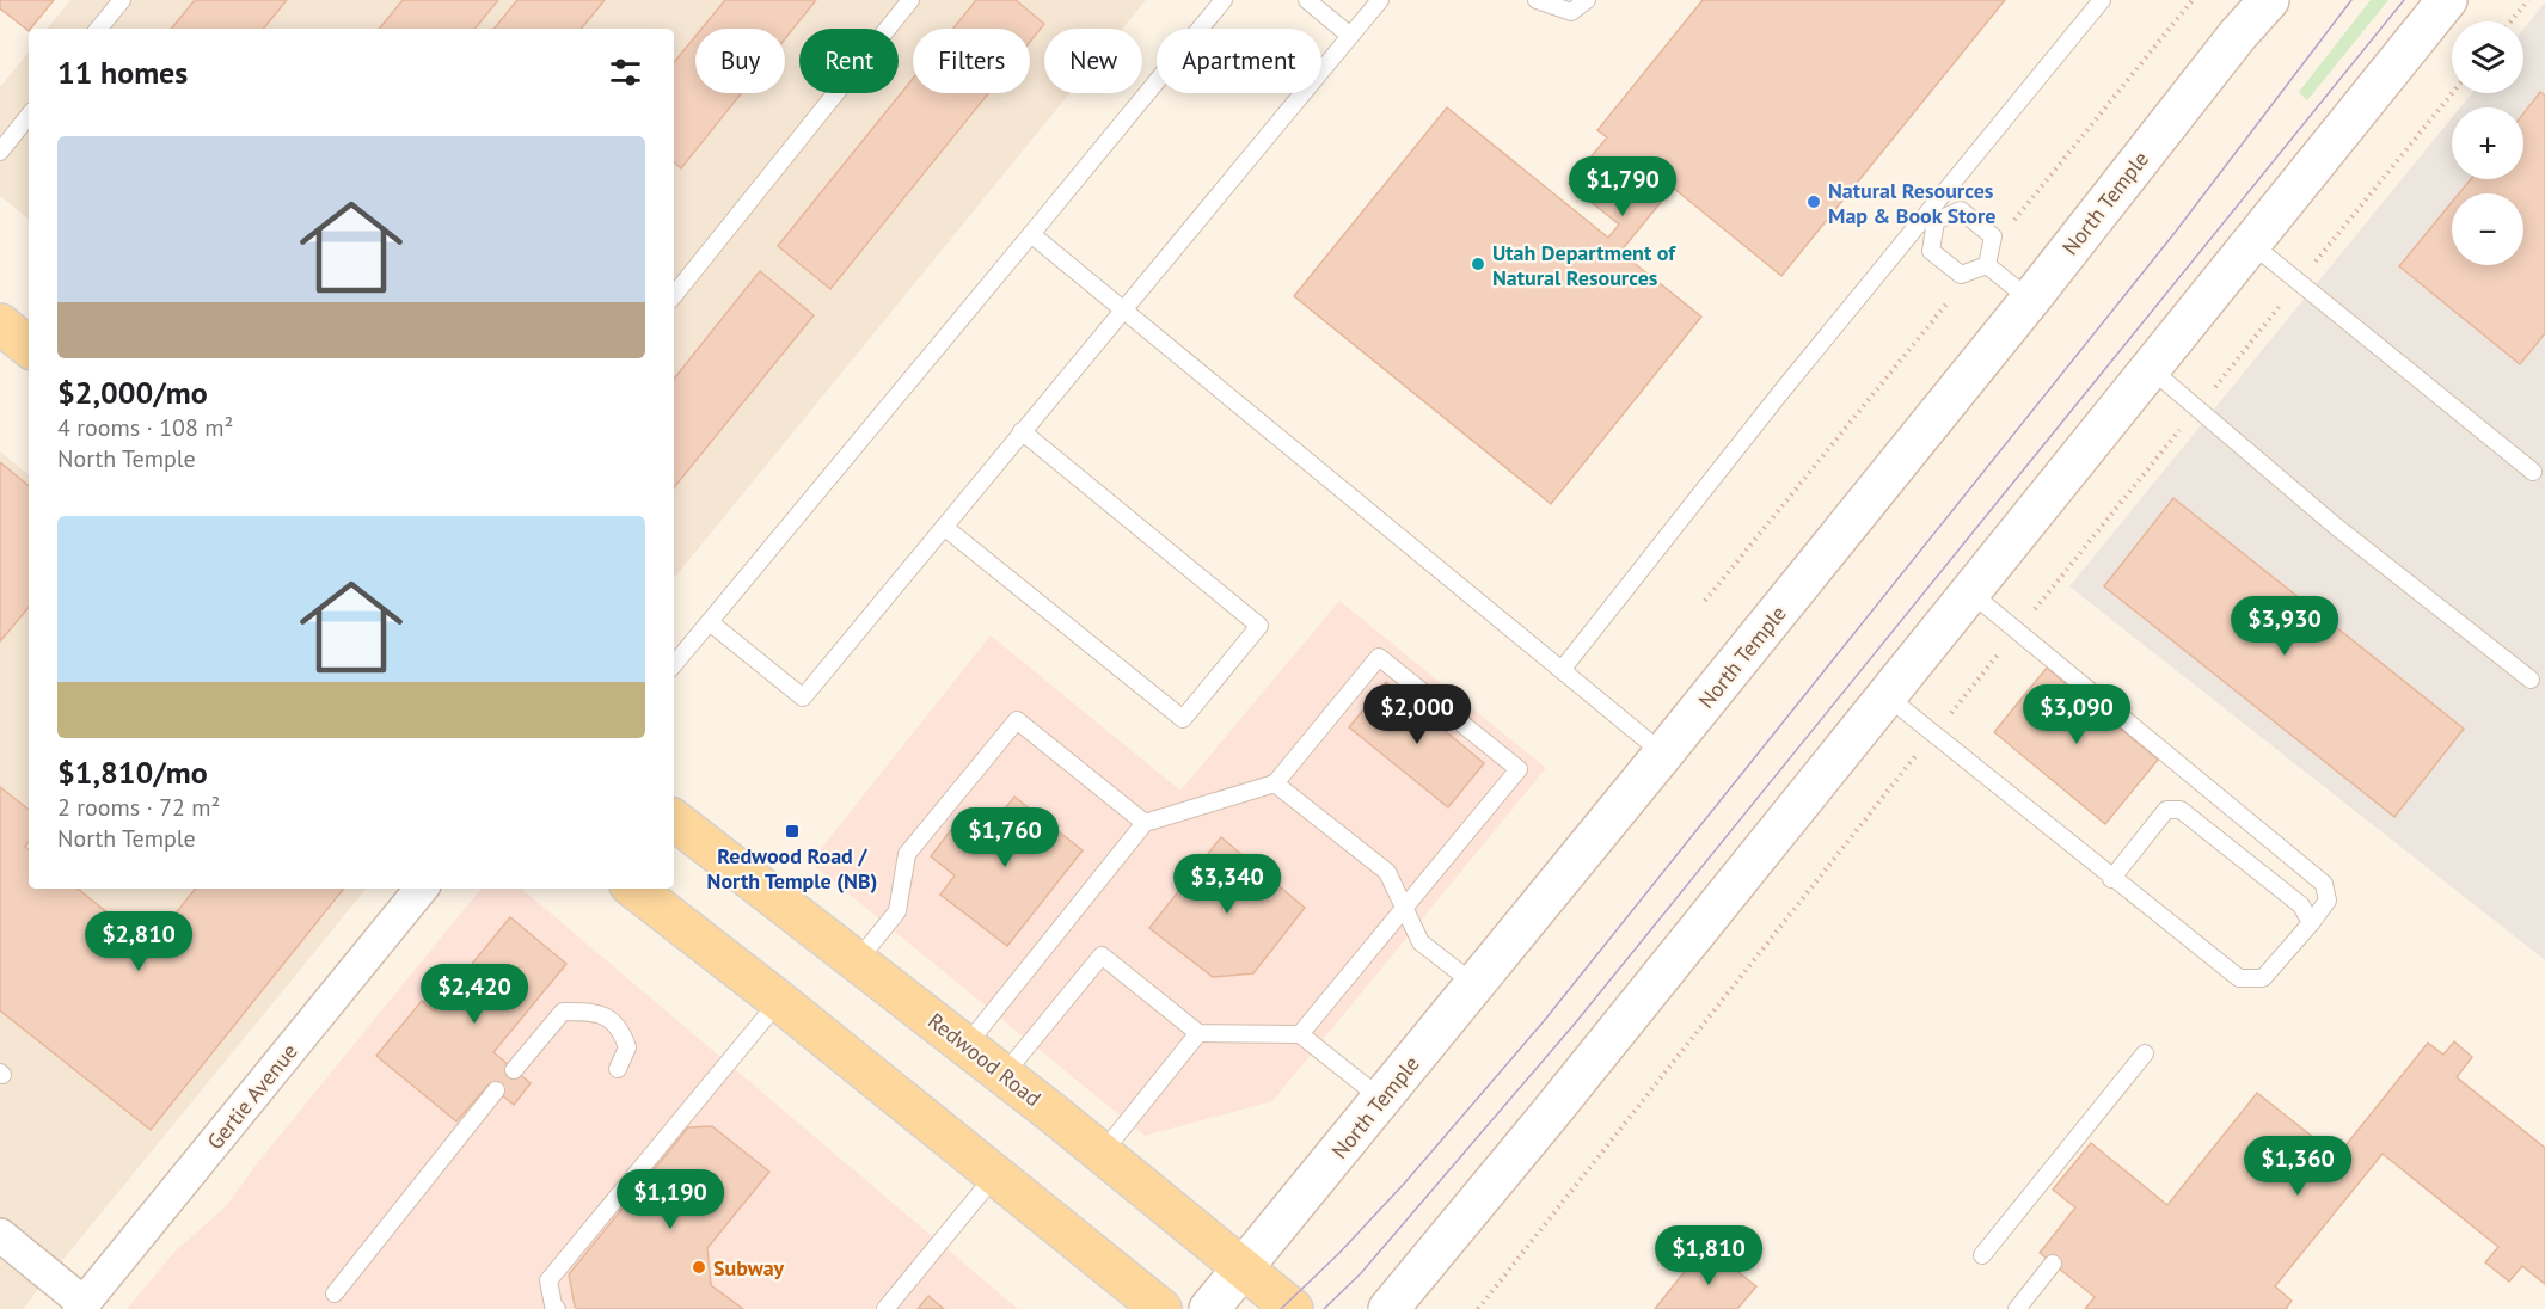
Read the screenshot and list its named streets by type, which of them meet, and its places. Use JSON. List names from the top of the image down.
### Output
{
  "streets": {
    "main road": ["North Temple", "Redwood Road"],
    "street": ["Gertie Avenue"]
  },
  "crossings": [
    ["North Temple", "Redwood Road"]
  ],
  "places": {
    "other": ["Natural Resources Map & Book Store", "Utah Department of Natural Resources", "Subway"],
    "transit": ["Redwood Road / North Temple (NB)"]
  },
  "page": {
    "map_buttons": ["+", "−"],
    "chip": [
      "Buy",
      "Rent",
      "Filters",
      "New",
      "Apartment"
    ],
    "heading": "11 homes",
    "list": [
      {
        "name": "$2,000/mo",
        "note": "4 rooms · 108 m² · North Temple"
      },
      {
        "name": "$1,810/mo",
        "note": "2 rooms · 72 m² · North Temple"
      }
    ],
    "price": [
      "$1,790",
      "$3,930",
      "$2,000",
      "$3,090",
      "$1,760",
      "$3,340",
      "$2,810",
      "$2,420",
      "$1,360",
      "$1,190",
      "$1,810"
    ]
  }
}
